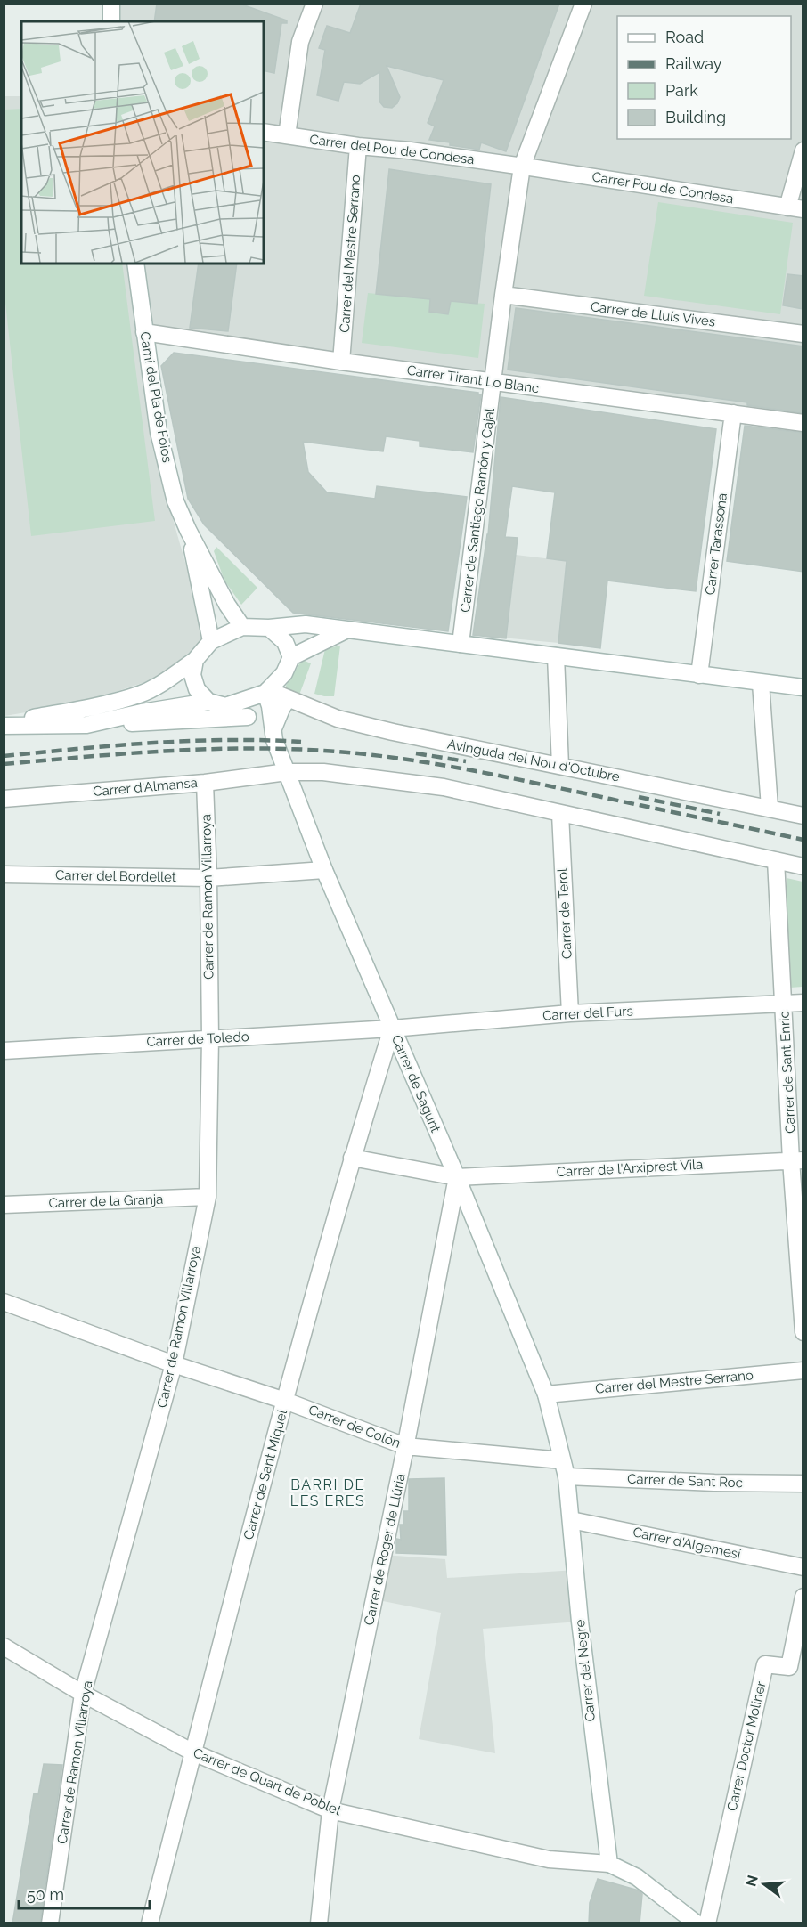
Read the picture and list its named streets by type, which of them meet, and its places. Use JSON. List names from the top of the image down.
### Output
{
  "streets": {
    "street": [
      "Carrer del Pou de Condesa",
      "Carrer Pou de Condesa",
      "Carrer del Mestre Serrano",
      "Carrer de Lluís Vives",
      "Carrer Tirant Lo Blanc",
      "Camí del Pla de Foios",
      "Carrer de Santiago Ramón y Cajal",
      "Carrer Tarassona",
      "Avinguda del Nou d'Octubre",
      "Carrer d'Almansa",
      "Carrer del Bordellet",
      "Carrer de Ramon Villarroya",
      "Carrer de Terol",
      "Carrer del Furs",
      "Carrer de Toledo",
      "Carrer de Sant Enric",
      "Carrer de Sagunt",
      "Carrer de l'Arxiprest Vila",
      "Carrer de la Granja",
      "Carrer de Colón",
      "Carrer de Sant Miquel",
      "Carrer de Sant Roc",
      "Carrer d'Algemesí",
      "Carrer de Roger de Llúria",
      "Carrer del Negre",
      "Carrer Doctor Moliner",
      "Carrer de Quart de Poblet"
    ]
  },
  "crossings": [
    ["Carrer del Pou de Condesa", "Carrer Pou de Condesa"],
    ["Carrer del Pou de Condesa", "Carrer del Mestre Serrano"],
    ["Carrer del Pou de Condesa", "Carrer de Santiago Ramón y Cajal"],
    ["Carrer Pou de Condesa", "Carrer de Santiago Ramón y Cajal"],
    ["Carrer del Mestre Serrano", "Carrer Tirant Lo Blanc"],
    ["Carrer del Mestre Serrano", "Carrer de Sagunt"],
    ["Carrer de Lluís Vives", "Carrer de Santiago Ramón y Cajal"],
    ["Carrer Tirant Lo Blanc", "Camí del Pla de Foios"],
    ["Carrer Tirant Lo Blanc", "Carrer de Santiago Ramón y Cajal"],
    ["Carrer Tirant Lo Blanc", "Carrer Tarassona"],
    ["Camí del Pla de Foios", "Avinguda del Nou d'Octubre"],
    ["Camí del Pla de Foios", "Carrer de Sagunt"],
    ["Avinguda del Nou d'Octubre", "Carrer de Sagunt"],
    ["Carrer d'Almansa", "Carrer de Ramon Villarroya"],
    ["Carrer d'Almansa", "Carrer de Sagunt"],
    ["Carrer del Bordellet", "Carrer de Ramon Villarroya"],
    ["Carrer del Bordellet", "Carrer de Sagunt"],
    ["Carrer de Ramon Villarroya", "Carrer de Toledo"],
    ["Carrer de Ramon Villarroya", "Carrer de la Granja"],
    ["Carrer de Ramon Villarroya", "Carrer de Colón"],
    ["Carrer de Ramon Villarroya", "Carrer de Quart de Poblet"],
    ["Carrer de Terol", "Carrer del Furs"],
    ["Carrer del Furs", "Carrer de Toledo"],
    ["Carrer del Furs", "Carrer de Sant Enric"],
    ["Carrer del Furs", "Carrer de Sagunt"],
    ["Carrer del Furs", "Carrer de Sant Miquel"],
    ["Carrer de Toledo", "Carrer de Sagunt"],
    ["Carrer de Toledo", "Carrer de Sant Miquel"],
    ["Carrer de Sant Enric", "Carrer de l'Arxiprest Vila"],
    ["Carrer de Sagunt", "Carrer de l'Arxiprest Vila"],
    ["Carrer de Sagunt", "Carrer de Colón"],
    ["Carrer de Sagunt", "Carrer de Sant Miquel"],
    ["Carrer de Sagunt", "Carrer de Sant Roc"],
    ["Carrer de Sagunt", "Carrer de Roger de Llúria"],
    ["Carrer de Sagunt", "Carrer del Negre"],
    ["Carrer de l'Arxiprest Vila", "Carrer de Sant Miquel"],
    ["Carrer de l'Arxiprest Vila", "Carrer de Roger de Llúria"],
    ["Carrer de Colón", "Carrer de Sant Miquel"],
    ["Carrer de Colón", "Carrer de Sant Roc"],
    ["Carrer de Colón", "Carrer de Roger de Llúria"],
    ["Carrer de Colón", "Carrer del Negre"],
    ["Carrer de Sant Miquel", "Carrer de Quart de Poblet"],
    ["Carrer de Sant Roc", "Carrer del Negre"],
    ["Carrer d'Algemesí", "Carrer del Negre"],
    ["Carrer de Roger de Llúria", "Carrer de Quart de Poblet"],
    ["Carrer del Negre", "Carrer de Quart de Poblet"]
  ],
  "districts": ["BARRI DE LES ERES"],
  "legend": [
    "Road",
    "Railway",
    "Park",
    "Building"
  ],
  "scale_bar": "50 m",
  "north": "left"
}
